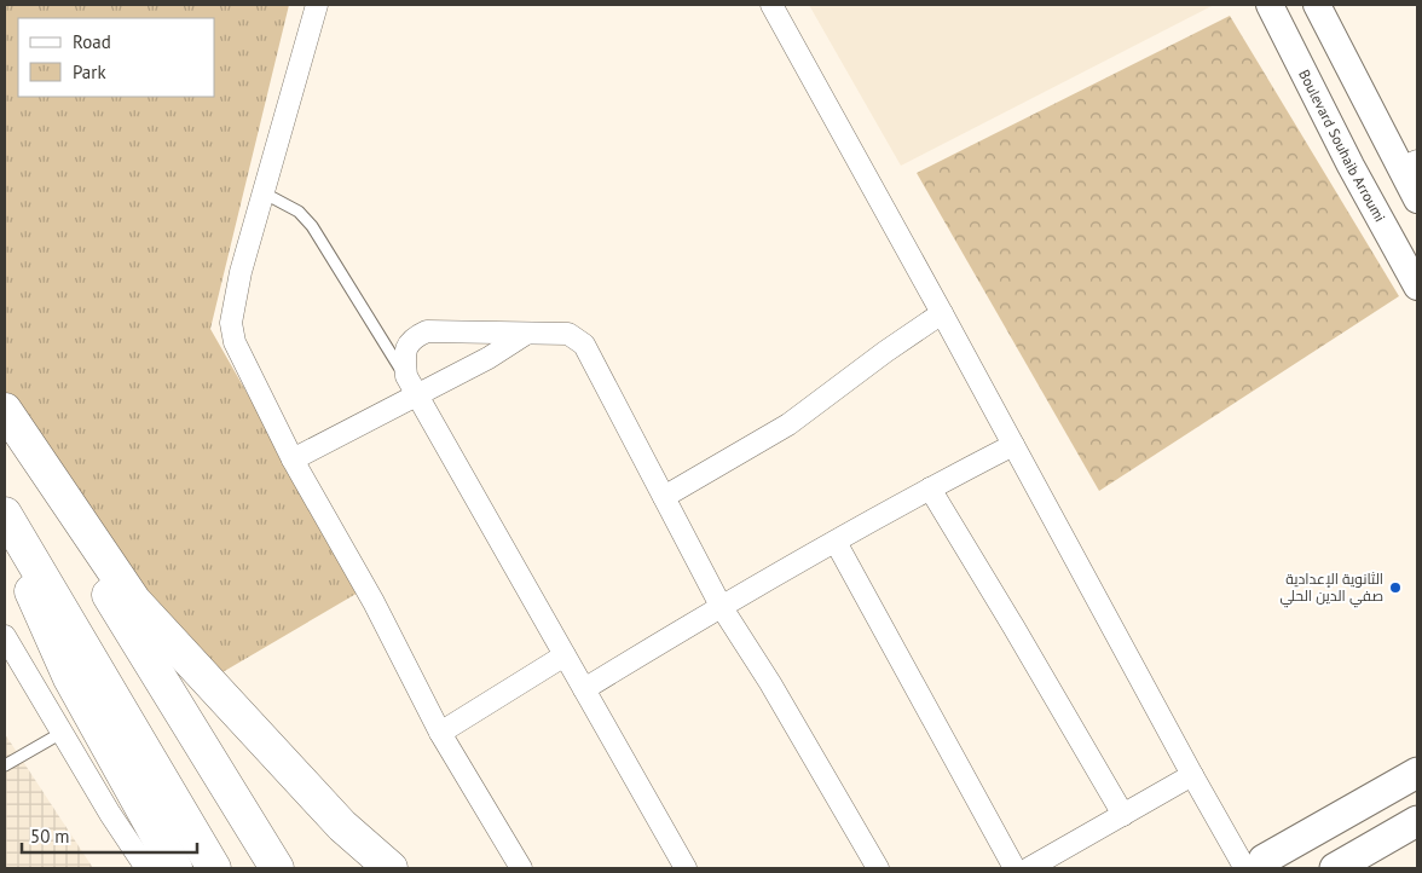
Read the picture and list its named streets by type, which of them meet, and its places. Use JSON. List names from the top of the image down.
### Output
{
  "streets": {
    "street": ["Boulevard Souhaib Arroumi"]
  },
  "places": ["الثانوية الإعدادية صفي الدين الحلي"],
  "legend": ["Road", "Park"],
  "scale_bar": "50 m"
}
